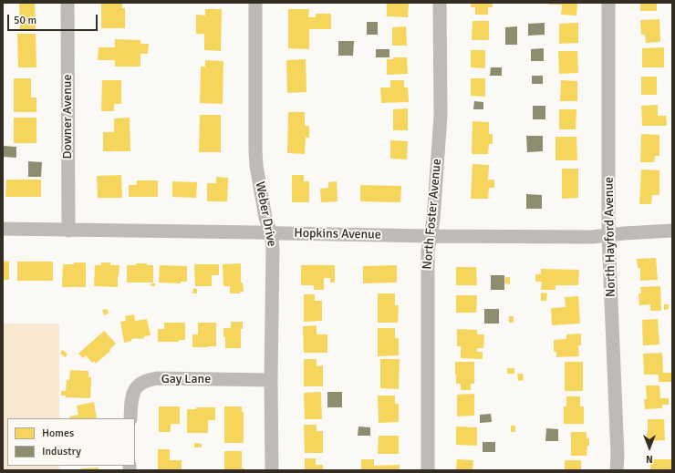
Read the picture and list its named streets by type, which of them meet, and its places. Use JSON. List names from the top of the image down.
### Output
{
  "streets": {
    "street": [
      "Downer Avenue",
      "Weber Drive",
      "North Foster Avenue",
      "Hopkins Avenue",
      "North Hayford Avenue",
      "Gay Lane"
    ]
  },
  "crossings": [
    ["Downer Avenue", "Hopkins Avenue"],
    ["Weber Drive", "Hopkins Avenue"],
    ["Weber Drive", "Gay Lane"],
    ["North Foster Avenue", "Hopkins Avenue"],
    ["Hopkins Avenue", "North Hayford Avenue"]
  ],
  "legend": ["Homes", "Industry"],
  "scale_bar": "50 m",
  "north": "bottom"
}
